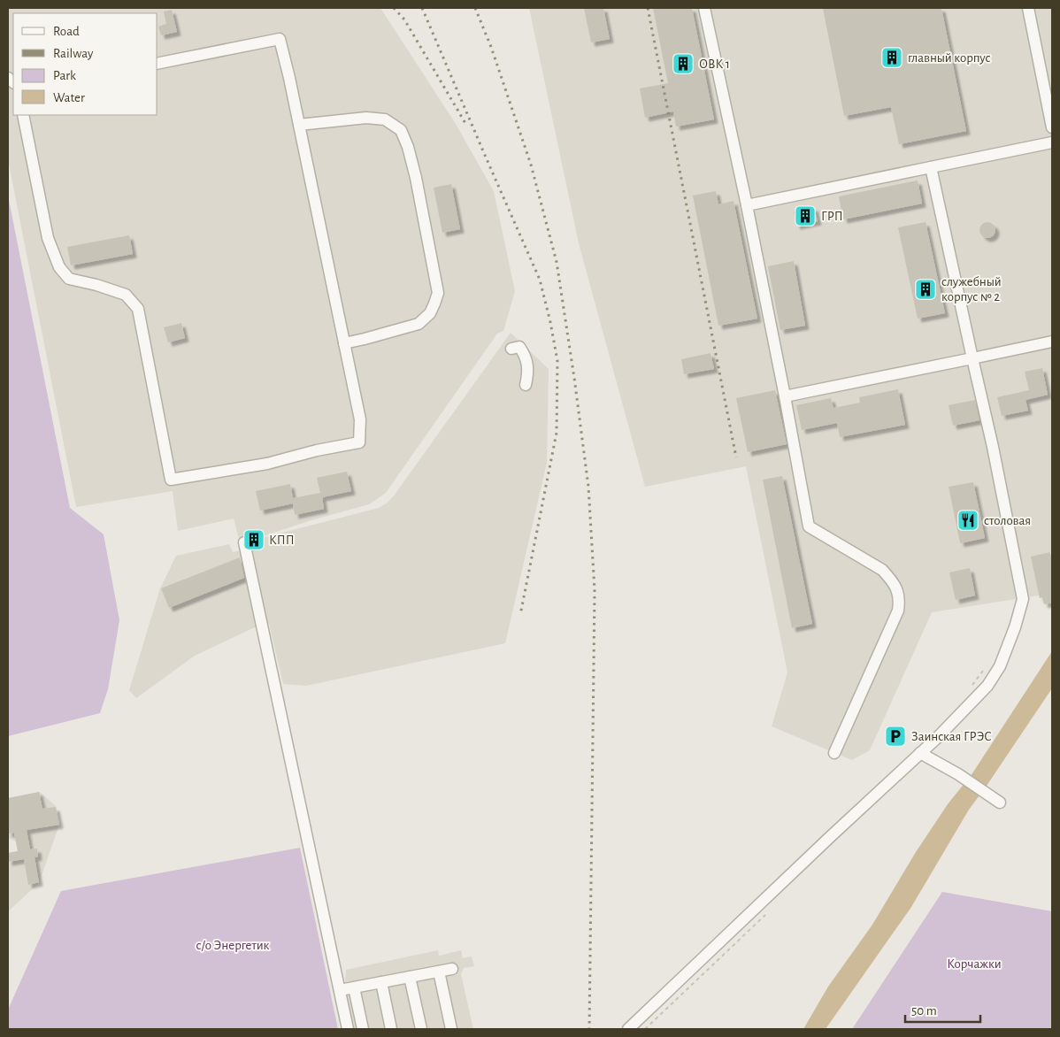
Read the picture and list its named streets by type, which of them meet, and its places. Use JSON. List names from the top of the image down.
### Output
{
  "parks": ["с/о Энергетик", "Корчажки"],
  "places": {
    "building": [
      "главный корпус",
      "ОВК 1",
      "ГРП",
      "служебный корпус № 2",
      "КПП"
    ],
    "restaurant": ["столовая"],
    "parking": ["Заинская ГРЭС"]
  },
  "legend": [
    "Road",
    "Railway",
    "Park",
    "Water"
  ],
  "scale_bar": "50 m"
}
